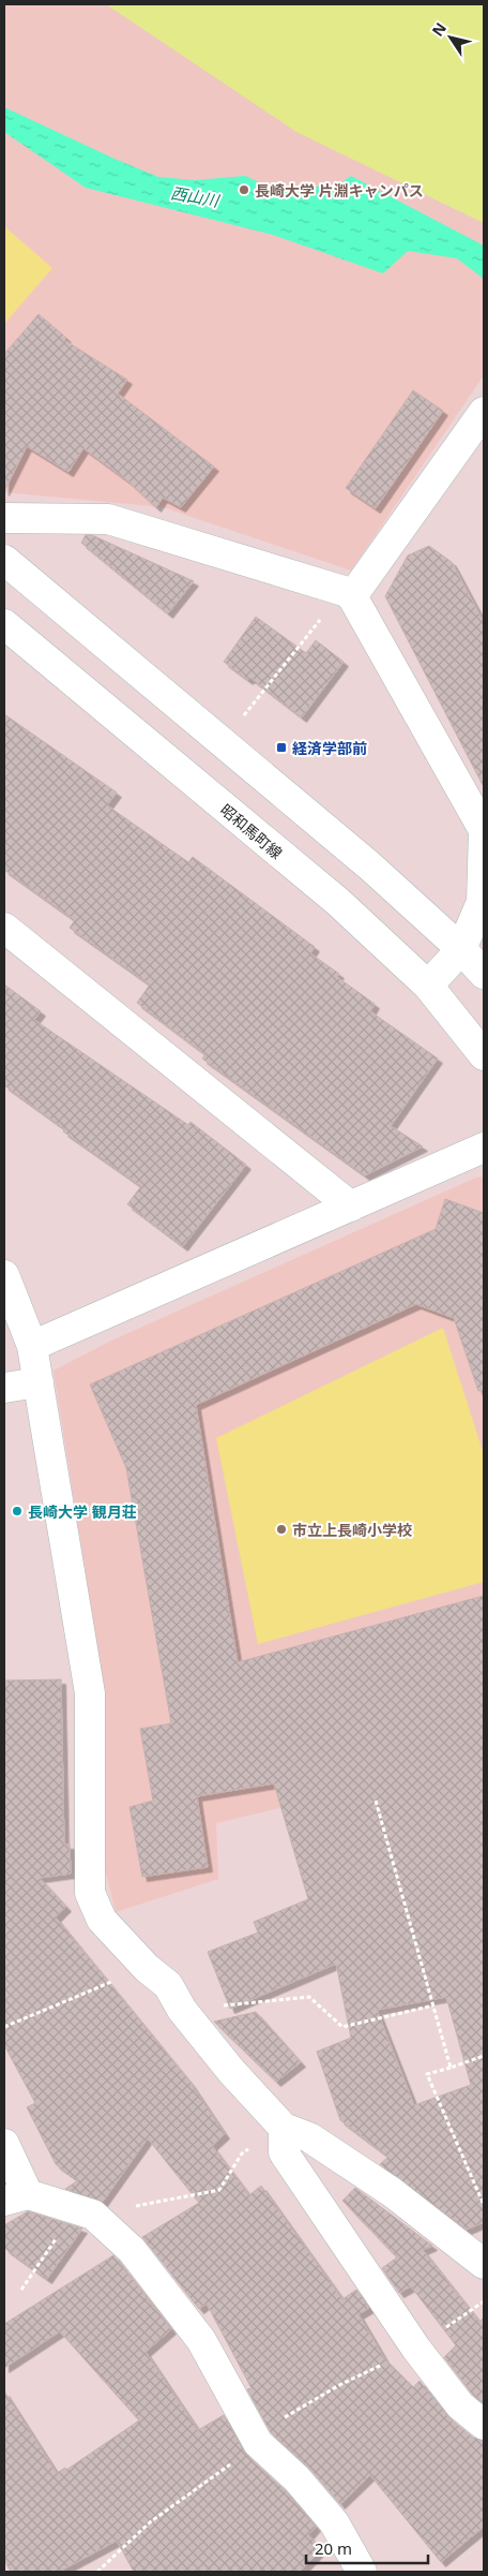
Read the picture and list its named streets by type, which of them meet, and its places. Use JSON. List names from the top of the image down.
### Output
{
  "streets": {
    "street": ["昭和馬町線"]
  },
  "water": ["西山川"],
  "places": {
    "other": ["長崎大学 片淵キャンパス", "長崎大学 観月荘", "市立上長崎小学校"],
    "transit": ["経済学部前"]
  },
  "scale_bar": "20 m",
  "north": "top left"
}
